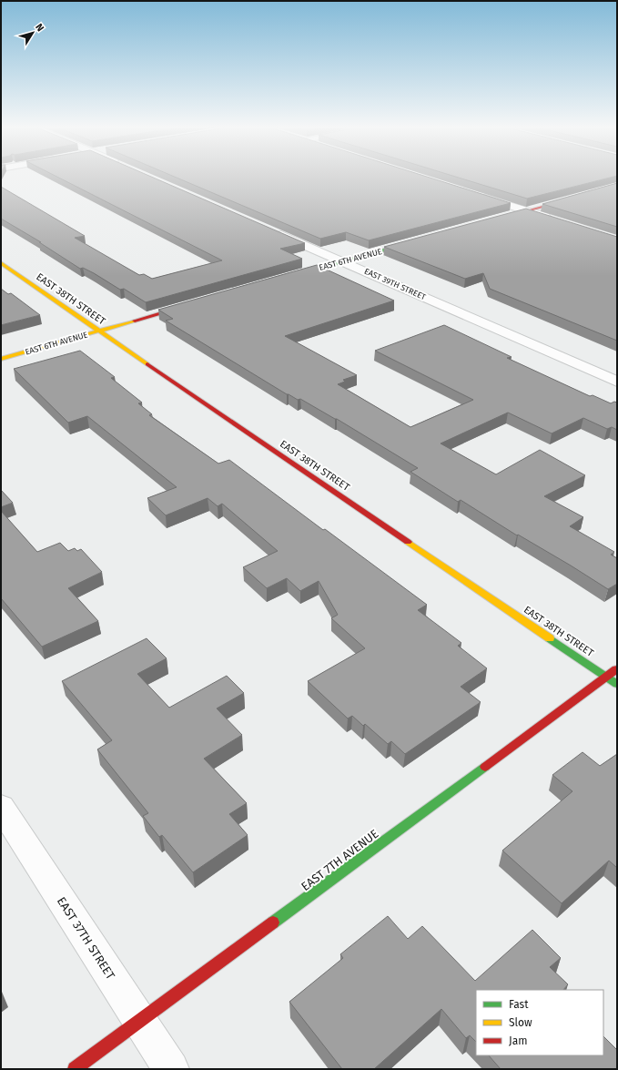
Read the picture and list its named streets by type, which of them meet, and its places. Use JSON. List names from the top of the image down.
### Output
{
  "streets": {
    "street": [
      "EAST 6TH AVENUE",
      "EAST 39TH STREET",
      "EAST 38TH STREET",
      "EAST 7TH AVENUE",
      "EAST 37TH STREET"
    ]
  },
  "crossings": [
    ["EAST 6TH AVENUE", "EAST 39TH STREET"],
    ["EAST 6TH AVENUE", "EAST 38TH STREET"],
    ["EAST 38TH STREET", "EAST 7TH AVENUE"],
    ["EAST 7TH AVENUE", "EAST 37TH STREET"]
  ],
  "legend": ["Fast", "Slow", "Jam"],
  "north": "top right"
}
